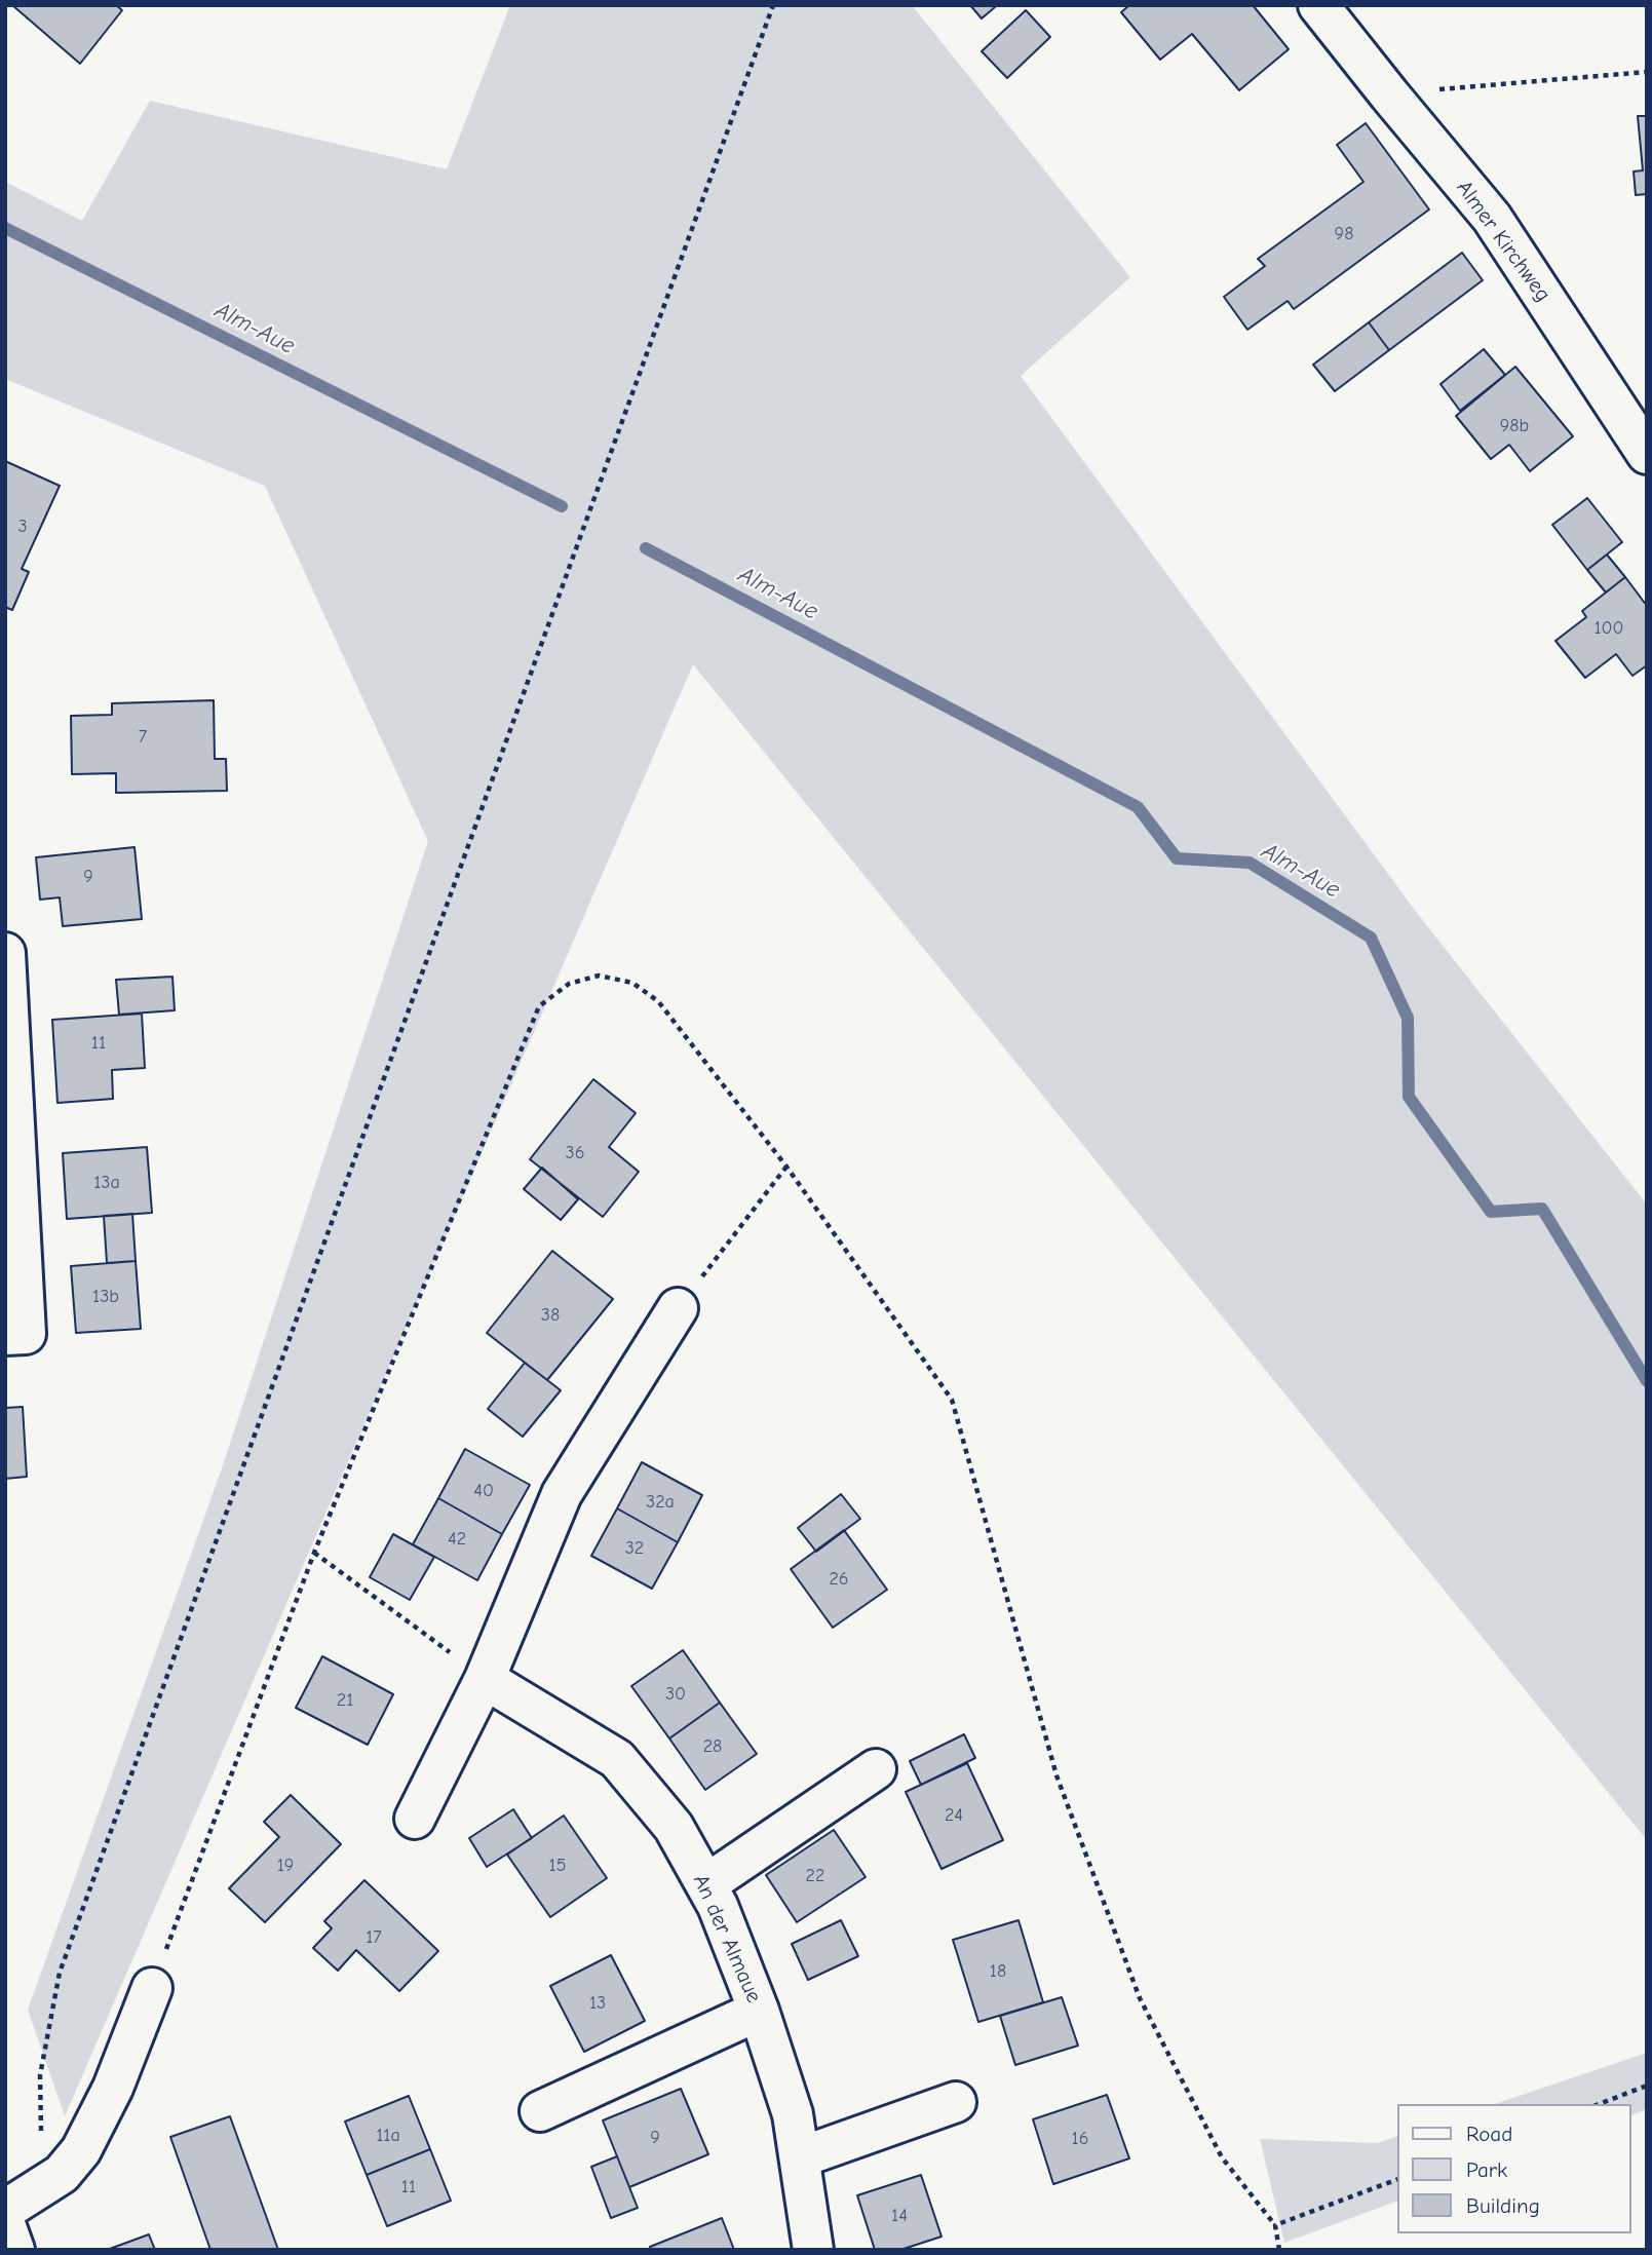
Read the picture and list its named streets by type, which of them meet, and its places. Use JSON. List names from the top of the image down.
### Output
{
  "streets": {
    "street": ["Almer Kirchweg", "An der Almaue"]
  },
  "water": ["Alm-Aue"],
  "house_numbers": [
    "98",
    "98b",
    "3",
    "100",
    "7",
    "9",
    "11",
    "36",
    "13a",
    "13b",
    "38",
    "40",
    "32a",
    "42",
    "32",
    "26",
    "30",
    "21",
    "28",
    "24",
    "19",
    "15",
    "22",
    "17",
    "18",
    "13",
    "11a",
    "9",
    "16",
    "11",
    "14"
  ],
  "legend": ["Road", "Park", "Building"]
}
